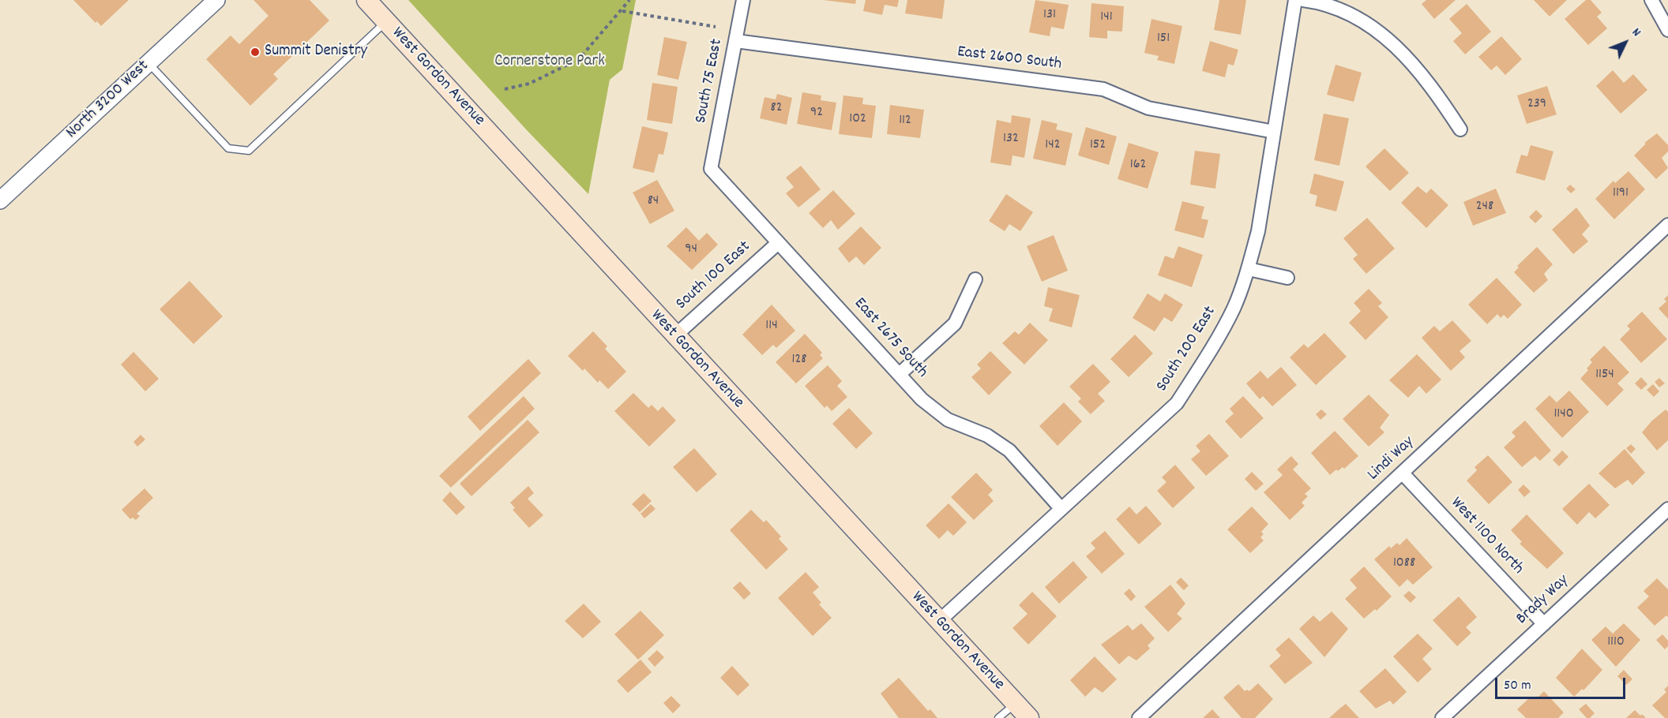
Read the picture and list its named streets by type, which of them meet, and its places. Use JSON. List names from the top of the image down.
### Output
{
  "streets": {
    "main road": ["West Gordon Avenue"],
    "street": [
      "East 2600 South",
      "South 75 East",
      "North 3200 West",
      "South 100 East",
      "East 2675 South",
      "South 200 East",
      "Lindi Way",
      "West 1100 North",
      "Brady Way"
    ]
  },
  "crossings": [
    ["East 2600 South", "South 75 East"],
    ["East 2600 South", "South 200 East"],
    ["West Gordon Avenue", "South 100 East"],
    ["West Gordon Avenue", "South 200 East"],
    ["South 75 East", "East 2675 South"],
    ["South 100 East", "East 2675 South"],
    ["East 2675 South", "South 200 East"],
    ["Lindi Way", "West 1100 North"],
    ["West 1100 North", "Brady Way"]
  ],
  "parks": ["Cornerstone Park"],
  "places": ["Summit Denistry"],
  "house_numbers": [
    "131",
    "141",
    "151",
    "239",
    "82",
    "92",
    "102",
    "112",
    "132",
    "142",
    "152",
    "162",
    "1191",
    "84",
    "248",
    "94",
    "114",
    "128",
    "1154",
    "1140",
    "1088",
    "1110"
  ],
  "scale_bar": "50 m",
  "north": "top right"
}
